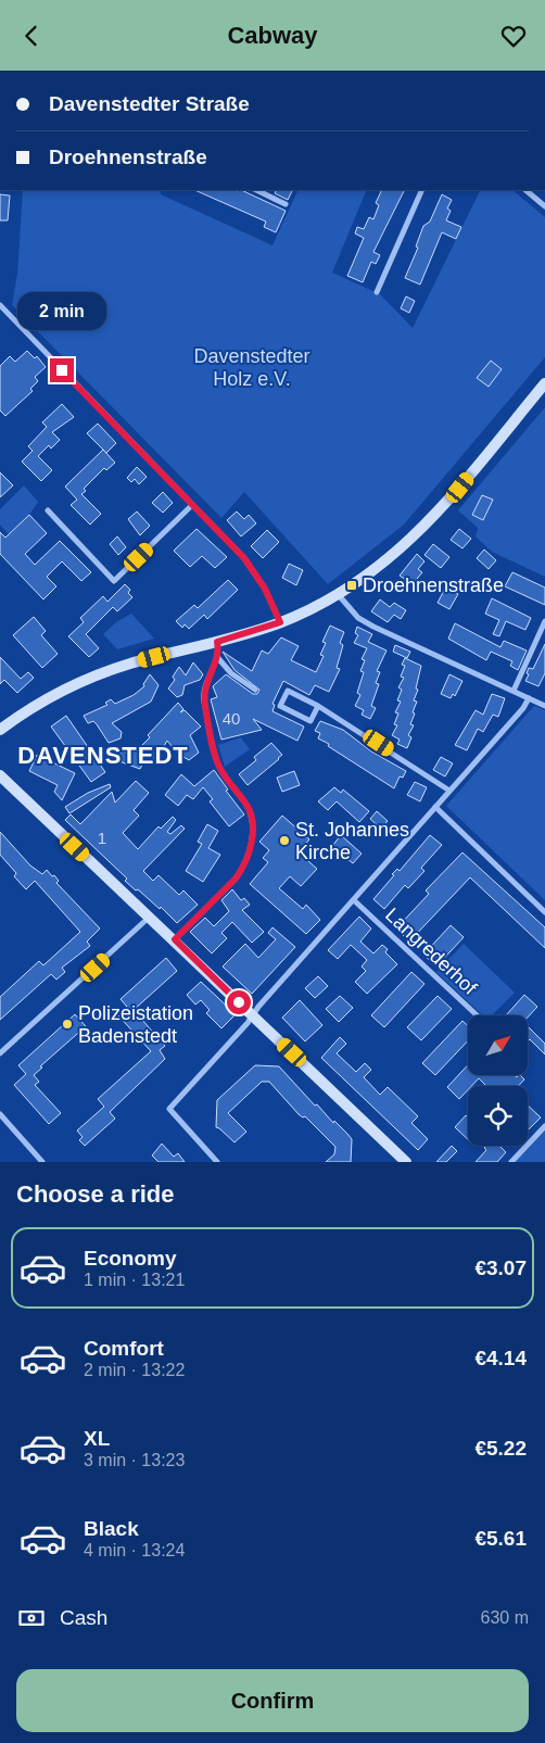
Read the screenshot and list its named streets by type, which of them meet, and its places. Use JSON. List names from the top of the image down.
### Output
{
  "streets": {
    "street": ["Langrederhof"]
  },
  "districts": ["DAVENSTEDT"],
  "parks": ["Davenstedter Holz e.V."],
  "places": {
    "transit": ["Droehnenstraße"],
    "other": ["St. Johannes Kirche", "Polizeistation Badenstedt"]
  },
  "house_numbers": ["40", "1"],
  "north": "top right",
  "page": {
    "header": "Cabway",
    "banner": ["Davenstedter Straße", "Droehnenstraße"],
    "bubble": "2 min",
    "heading": "Choose a ride",
    "list": [
      {
        "name": "Economy",
        "note": "1 min · 13:21",
        "value": "€3.07"
      },
      {
        "name": "Comfort",
        "note": "2 min · 13:22",
        "value": "€4.14"
      },
      {
        "name": "XL",
        "note": "3 min · 13:23",
        "value": "€5.22"
      },
      {
        "name": "Black",
        "note": "4 min · 13:24",
        "value": "€5.61"
      }
    ],
    "pay": ["Cash", "630 m"],
    "buttons": "Confirm"
  }
}
